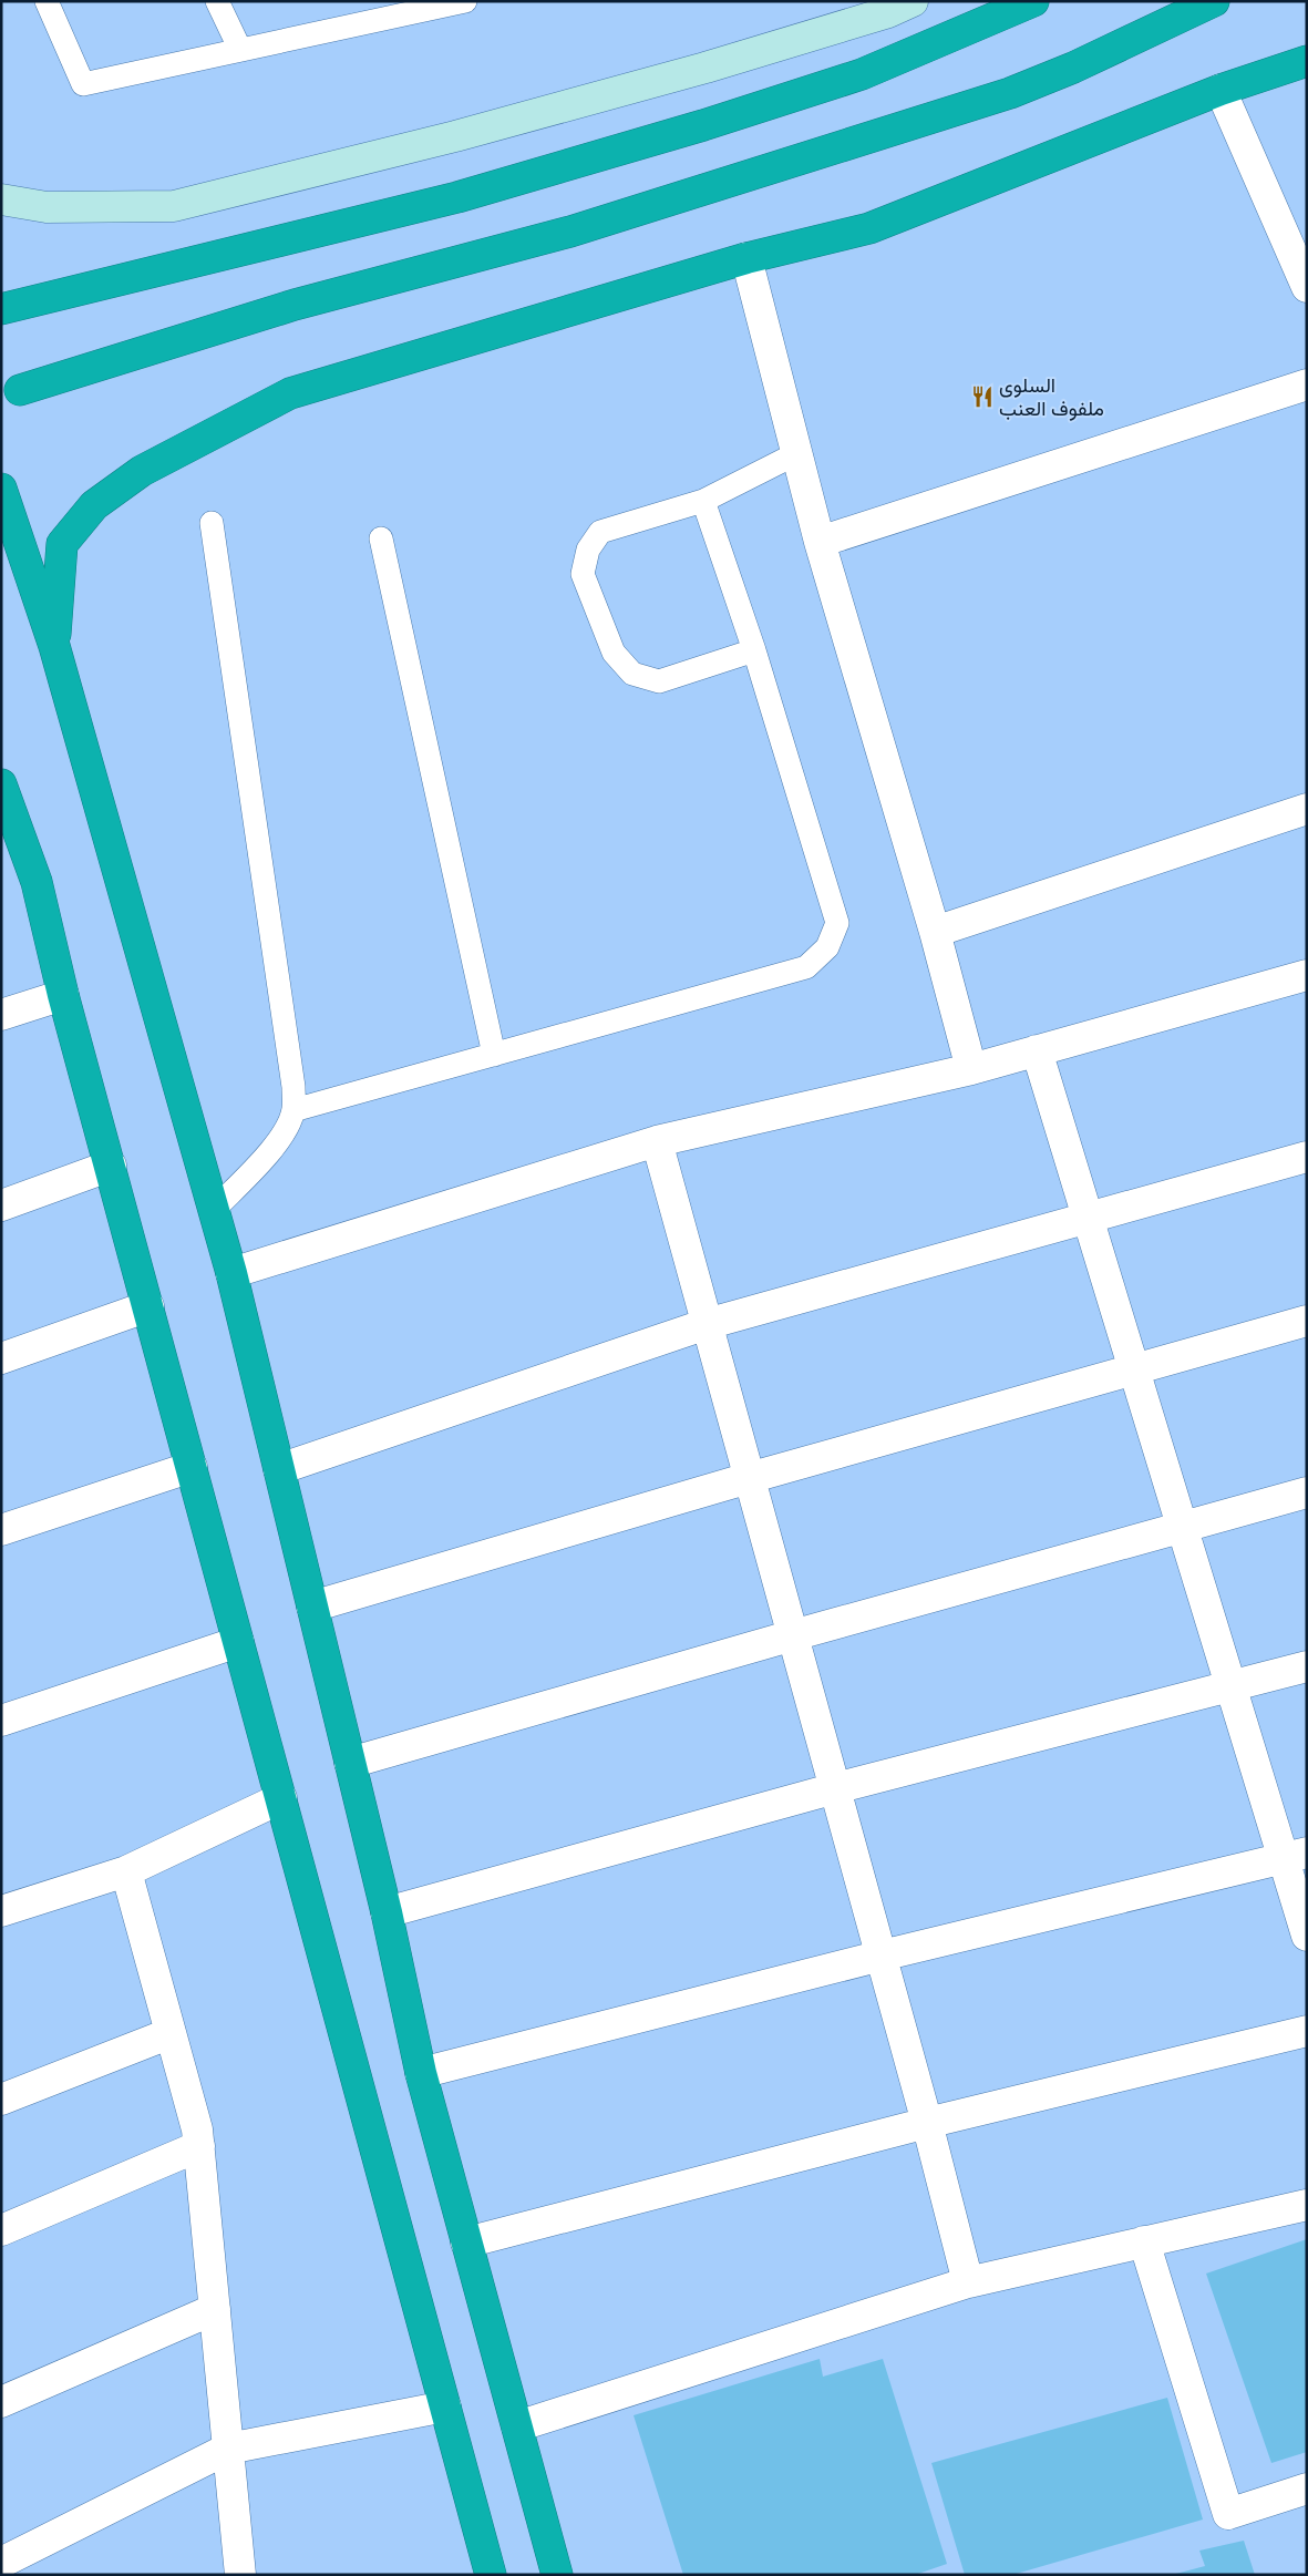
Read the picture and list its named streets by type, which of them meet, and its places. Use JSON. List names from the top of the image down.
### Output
{
  "places": {
    "restaurant": ["السلوى ملفوف العنب"]
  }
}
